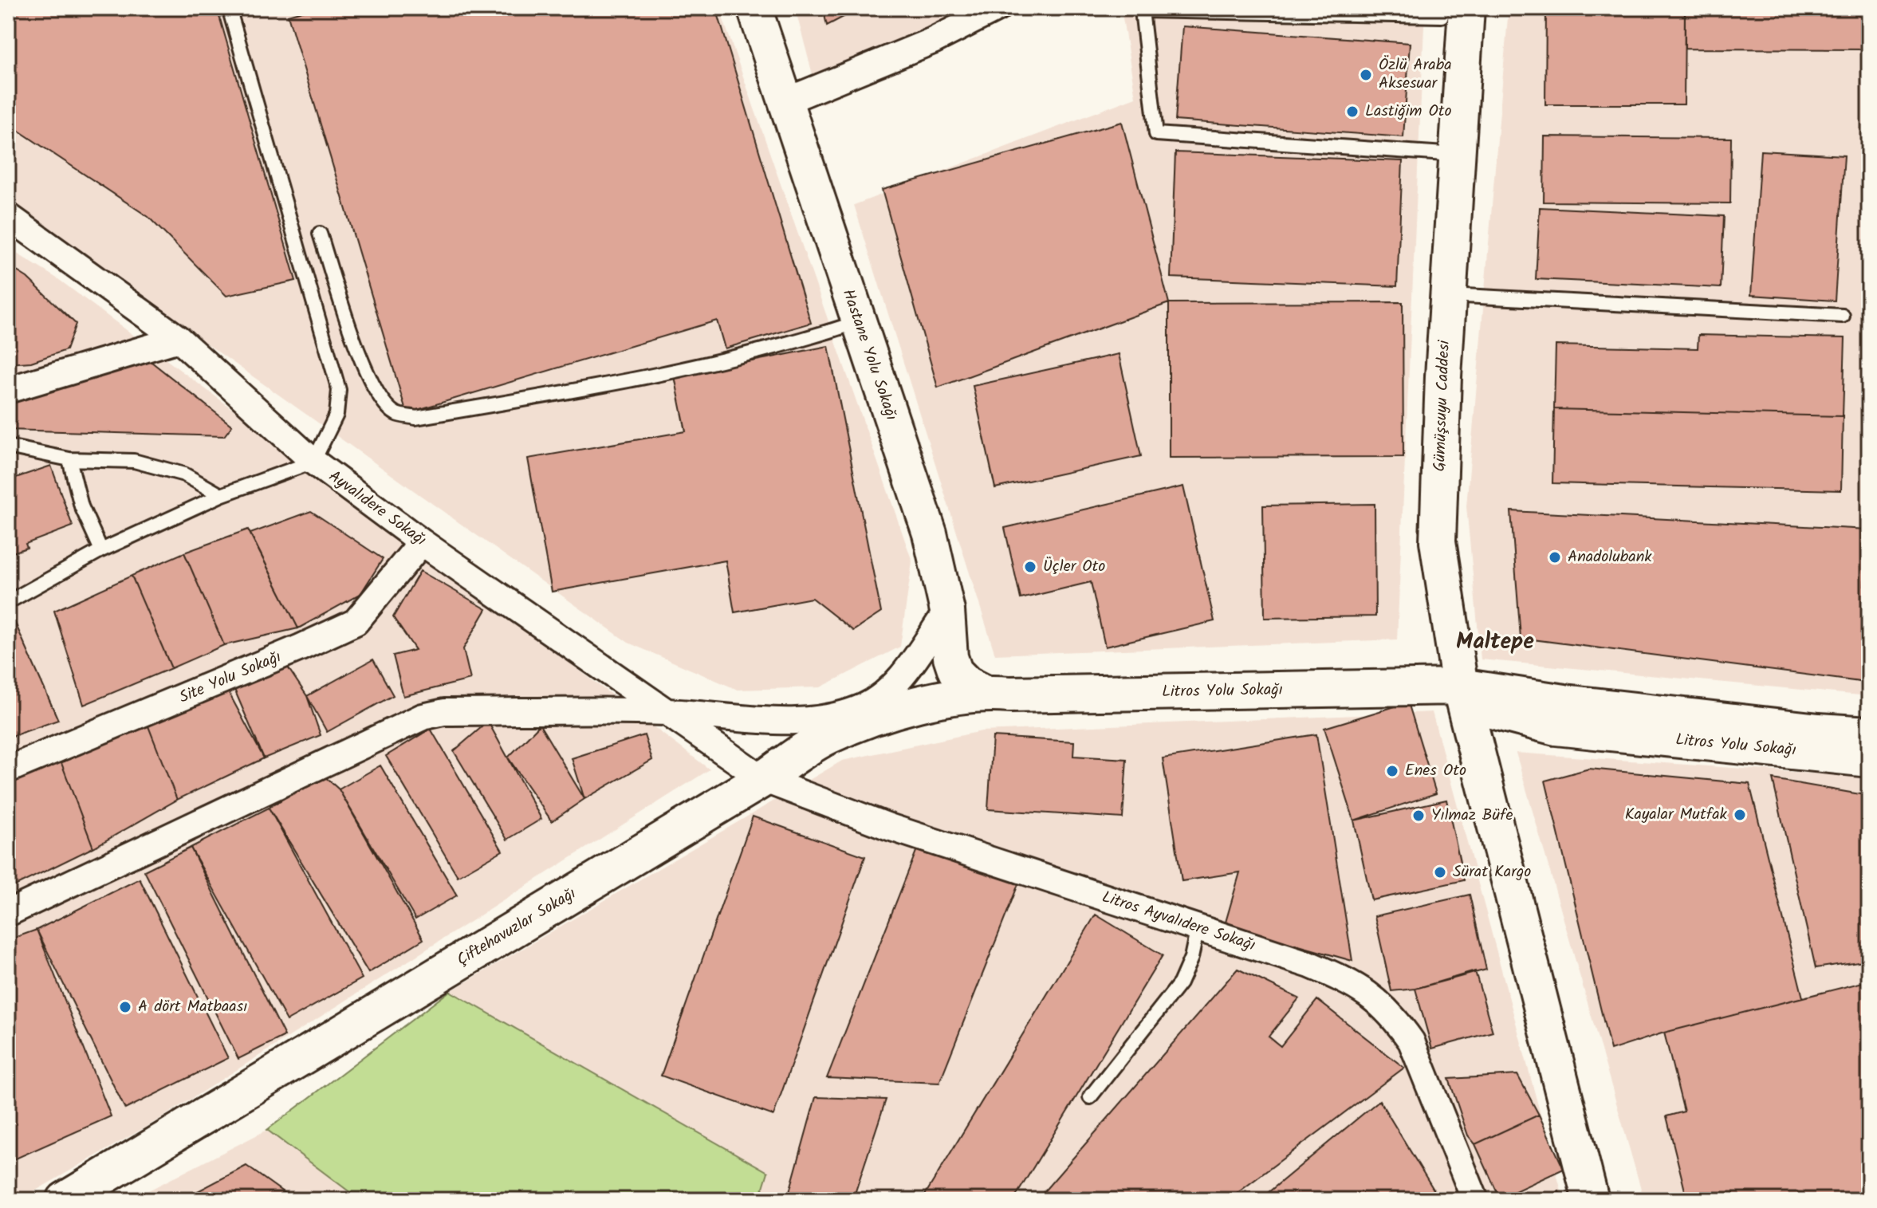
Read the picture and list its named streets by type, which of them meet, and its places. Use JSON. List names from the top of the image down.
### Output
{
  "streets": {
    "main road": ["Gümüşsuyu Caddesi", "Litros Yolu Sokağı", "Çiftehavuzlar Sokağı"],
    "street": [
      "Hastane Yolu Sokağı",
      "Ayvalıdere Sokağı",
      "Site Yolu Sokağı",
      "Litros Ayvalıdere Sokağı"
    ]
  },
  "crossings": [
    ["Hastane Yolu Sokağı", "Litros Yolu Sokağı"],
    ["Hastane Yolu Sokağı", "Çiftehavuzlar Sokağı"],
    ["Gümüşsuyu Caddesi", "Litros Yolu Sokağı"],
    ["Ayvalıdere Sokağı", "Site Yolu Sokağı"],
    ["Ayvalıdere Sokağı", "Litros Ayvalıdere Sokağı"],
    ["Ayvalıdere Sokağı", "Çiftehavuzlar Sokağı"],
    ["Litros Yolu Sokağı", "Çiftehavuzlar Sokağı"],
    ["Litros Ayvalıdere Sokağı", "Çiftehavuzlar Sokağı"]
  ],
  "districts": ["Maltepe"],
  "places": [
    "Özlü Araba Aksesuar",
    "Lastiğim Oto",
    "Anadolubank",
    "Üçler Oto",
    "Enes Oto",
    "Kayalar Mutfak",
    "Yılmaz Büfe",
    "Sürat Kargo",
    "A dört Matbaası"
  ]
}
